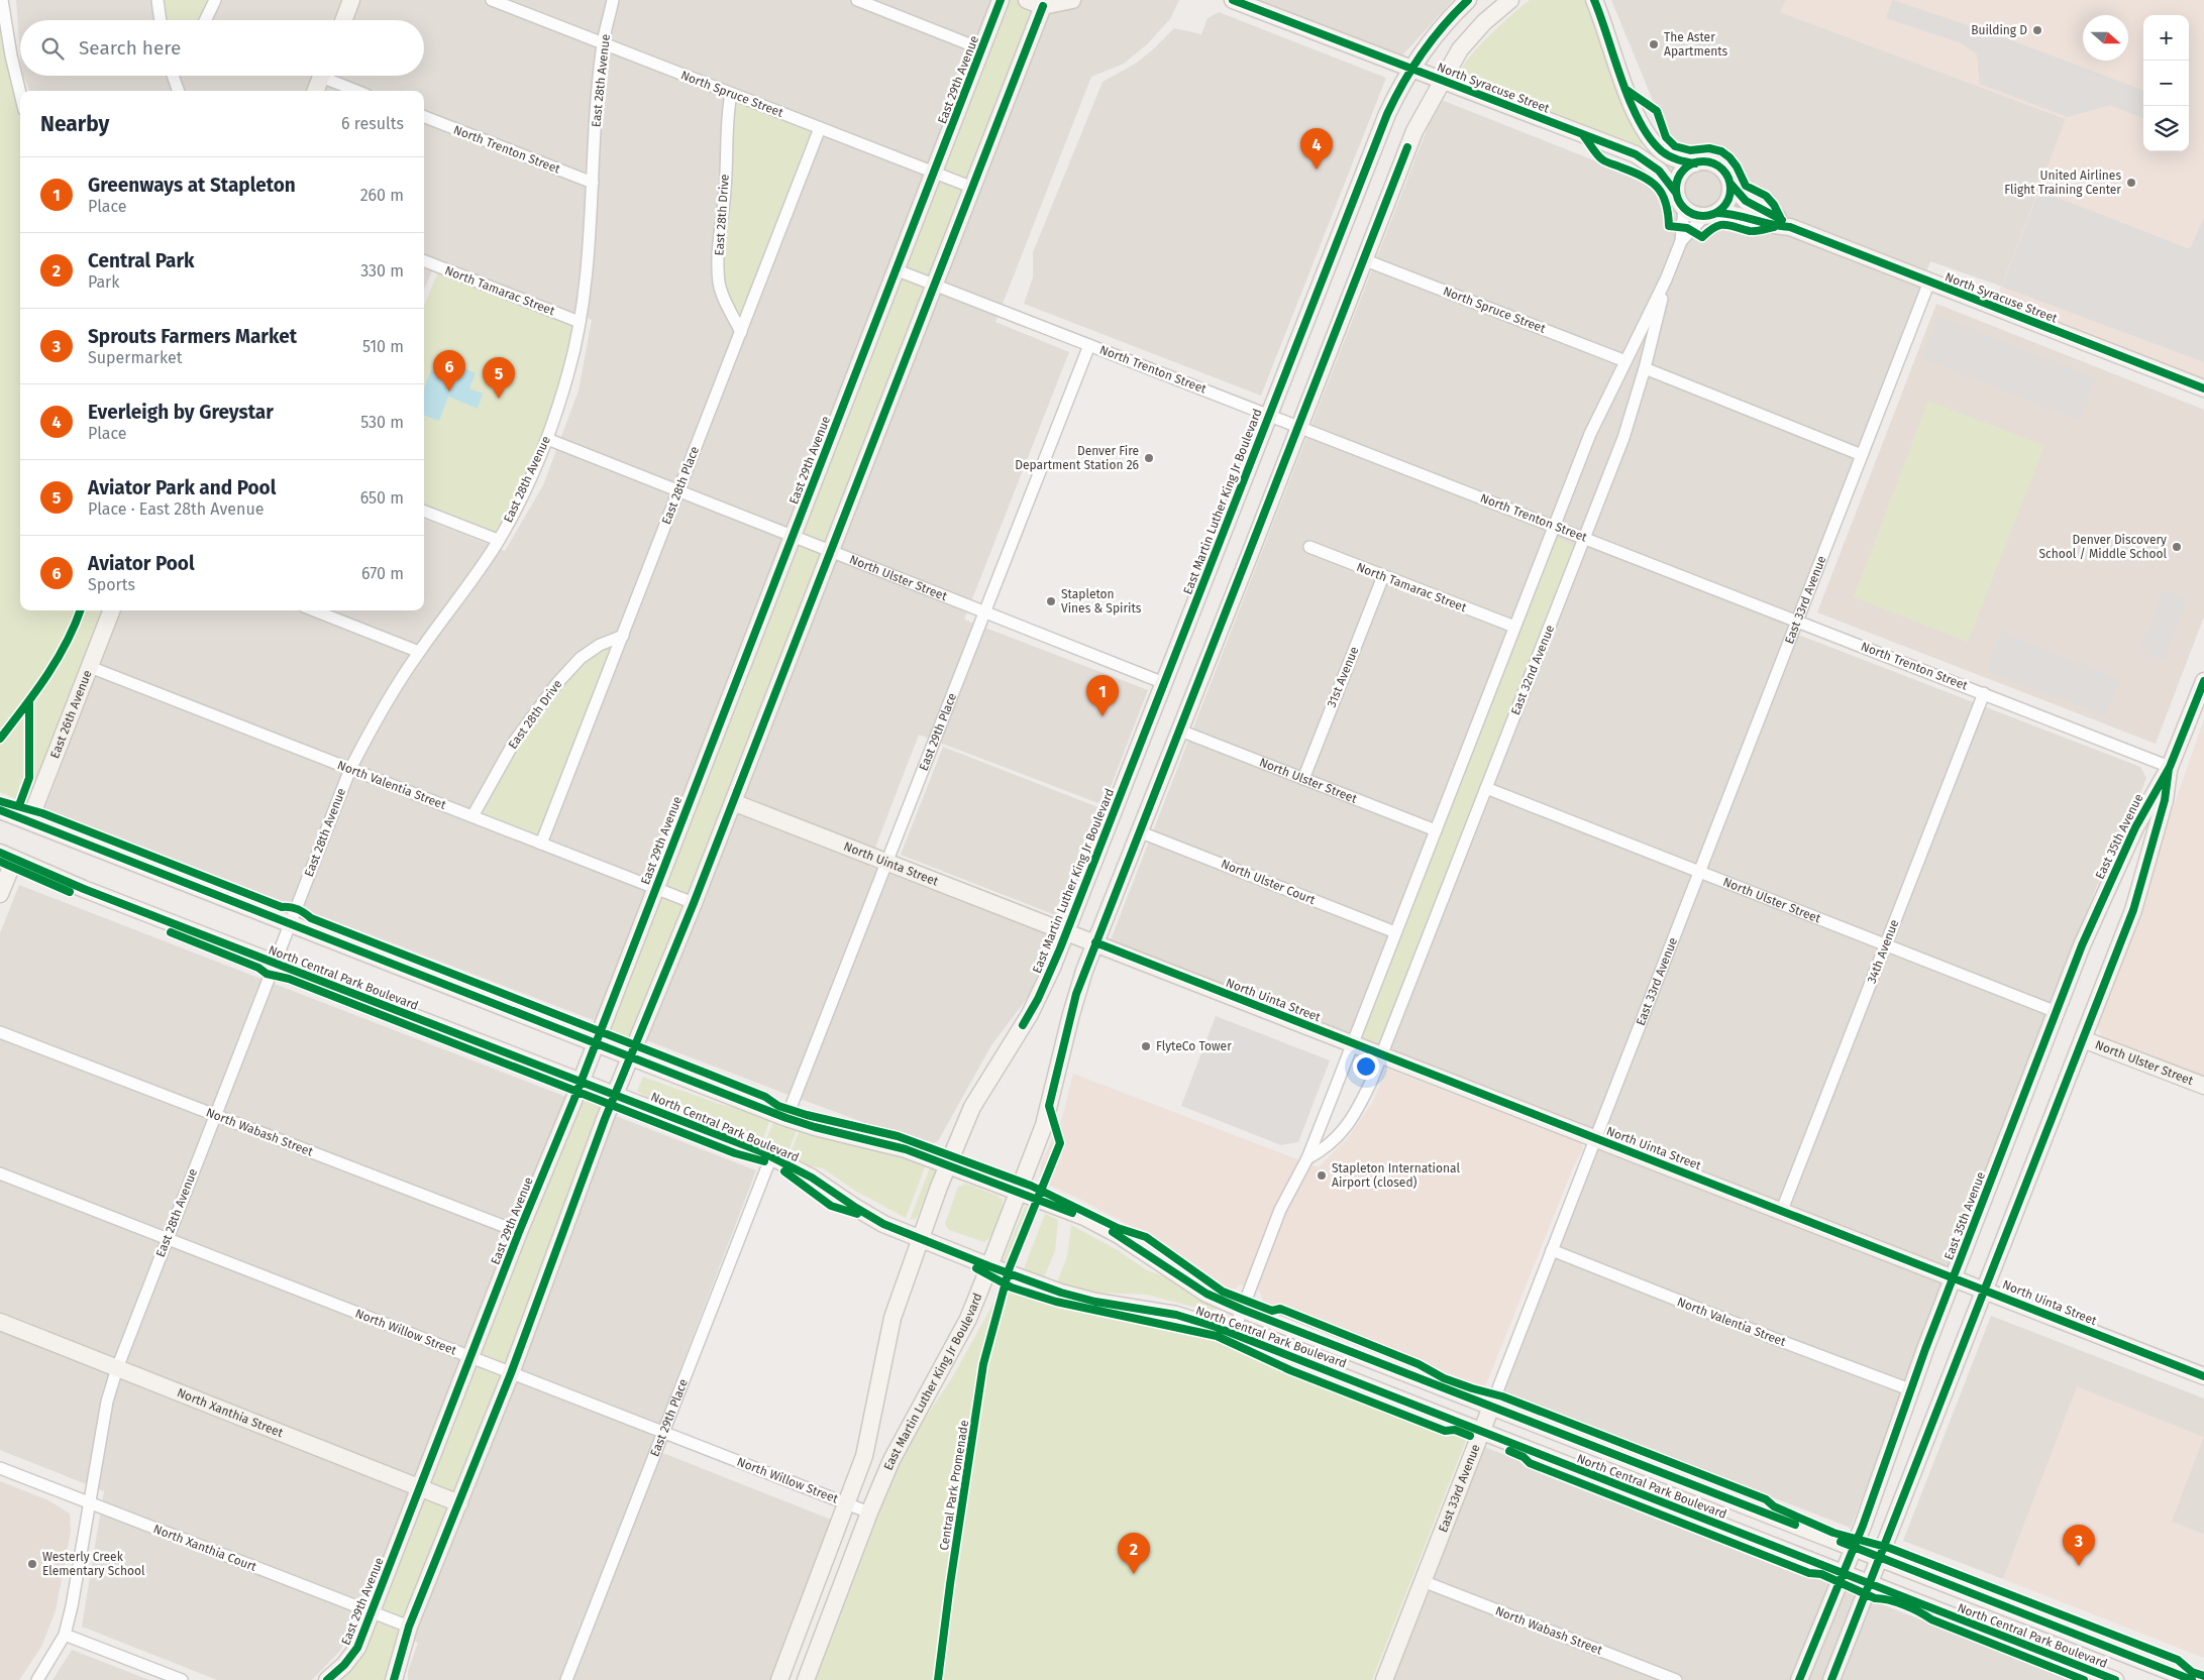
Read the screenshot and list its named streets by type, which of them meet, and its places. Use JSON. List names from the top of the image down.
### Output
{
  "streets": {
    "street": [
      "East 29th Avenue",
      "East 28th Avenue",
      "North Syracuse Street",
      "North Spruce Street",
      "North Trenton Street",
      "East 28th Drive",
      "North Tamarac Street",
      "East 28th Place",
      "East Martin Luther King Jr Boulevard",
      "North Ulster Street",
      "East 33rd Avenue",
      "East 32nd Avenue",
      "31st Avenue",
      "East 26th Avenue",
      "East 29th Place",
      "North Valentia Street",
      "East 35th Avenue",
      "North Uinta Street",
      "North Ulster Court",
      "34th Avenue",
      "North Central Park Boulevard",
      "North Wabash Street",
      "North Willow Street",
      "North Xanthia Street",
      "North Xanthia Court"
    ],
    "cycle path": ["Central Park Promenade"]
  },
  "crossings": [
    ["East 29th Avenue", "North Spruce Street"],
    ["East 29th Avenue", "North Trenton Street"],
    ["East 29th Avenue", "North Ulster Street"],
    ["East 29th Avenue", "North Valentia Street"],
    ["East 29th Avenue", "North Central Park Boulevard"],
    ["East 29th Avenue", "North Wabash Street"],
    ["East 29th Avenue", "North Willow Street"],
    ["East 29th Avenue", "North Xanthia Street"],
    ["East 29th Avenue", "North Xanthia Court"],
    ["East 28th Avenue", "North Spruce Street"],
    ["East 28th Avenue", "North Trenton Street"],
    ["East 28th Avenue", "North Tamarac Street"],
    ["East 28th Avenue", "North Ulster Street"],
    ["East 28th Avenue", "North Valentia Street"],
    ["East 28th Avenue", "North Central Park Boulevard"],
    ["East 28th Avenue", "North Wabash Street"],
    ["East 28th Avenue", "North Willow Street"],
    ["East 28th Avenue", "North Xanthia Street"],
    ["East 28th Avenue", "North Xanthia Court"],
    ["North Syracuse Street", "East Martin Luther King Jr Boulevard"],
    ["North Syracuse Street", "East 33rd Avenue"],
    ["North Syracuse Street", "East 32nd Avenue"],
    ["North Spruce Street", "East 28th Drive"],
    ["North Spruce Street", "East 28th Place"],
    ["North Spruce Street", "East Martin Luther King Jr Boulevard"],
    ["North Spruce Street", "East 32nd Avenue"],
    ["North Trenton Street", "East Martin Luther King Jr Boulevard"],
    ["North Trenton Street", "East 33rd Avenue"],
    ["North Trenton Street", "East 32nd Avenue"],
    ["North Trenton Street", "East 29th Place"],
    ["North Trenton Street", "East 35th Avenue"],
    ["North Trenton Street", "34th Avenue"],
    ["East 28th Drive", "East 28th Place"],
    ["East 28th Drive", "North Valentia Street"],
    ["North Tamarac Street", "East 32nd Avenue"],
    ["North Tamarac Street", "31st Avenue"],
    ["East 28th Place", "North Ulster Street"],
    ["East 28th Place", "North Valentia Street"],
    ["East Martin Luther King Jr Boulevard", "North Ulster Street"],
    ["East Martin Luther King Jr Boulevard", "North Uinta Street"],
    ["East Martin Luther King Jr Boulevard", "North Ulster Court"],
    ["East Martin Luther King Jr Boulevard", "North Central Park Boulevard"],
    ["East Martin Luther King Jr Boulevard", "North Willow Street"],
    ["North Ulster Street", "East 33rd Avenue"],
    ["North Ulster Street", "East 32nd Avenue"],
    ["North Ulster Street", "31st Avenue"],
    ["North Ulster Street", "East 29th Place"],
    ["North Ulster Street", "East 35th Avenue"],
    ["North Ulster Street", "34th Avenue"],
    ["East 33rd Avenue", "North Valentia Street"],
    ["East 33rd Avenue", "North Uinta Street"],
    ["East 33rd Avenue", "North Central Park Boulevard"],
    ["East 33rd Avenue", "North Wabash Street"],
    ["East 32nd Avenue", "North Uinta Street"],
    ["East 32nd Avenue", "North Ulster Court"],
    ["East 32nd Avenue", "North Central Park Boulevard"],
    ["East 26th Avenue", "North Valentia Street"],
    ["East 26th Avenue", "North Central Park Boulevard"],
    ["East 29th Place", "North Uinta Street"],
    ["East 29th Place", "North Central Park Boulevard"],
    ["East 29th Place", "North Willow Street"],
    ["North Valentia Street", "East 35th Avenue"],
    ["East 35th Avenue", "North Uinta Street"],
    ["East 35th Avenue", "North Central Park Boulevard"],
    ["North Uinta Street", "34th Avenue"]
  ],
  "places": [
    "Building D",
    "The Aster Apartments",
    "United Airlines Flight Training Center",
    "Denver Fire Department Station 26",
    "Denver Discovery School / Middle School",
    "Stapleton Vines & Spirits",
    "FlyteCo Tower",
    "Stapleton International Airport (closed)",
    "Westerly Creek Elementary School"
  ],
  "north": "right",
  "page": {
    "map_buttons": ["+", "−"],
    "search": "Search here",
    "heading": ["Nearby", "6 results"],
    "pins": [
      "4",
      "6",
      "5",
      "1",
      "3",
      "2"
    ],
    "list": [
      {
        "mark": "1",
        "name": "Greenways at Stapleton",
        "note": "Place",
        "value": "260 m"
      },
      {
        "mark": "2",
        "name": "Central Park",
        "note": "Park",
        "value": "330 m"
      },
      {
        "mark": "3",
        "name": "Sprouts Farmers Market",
        "note": "Supermarket",
        "value": "510 m"
      },
      {
        "mark": "4",
        "name": "Everleigh by Greystar",
        "note": "Place",
        "value": "530 m"
      },
      {
        "mark": "5",
        "name": "Aviator Park and Pool",
        "note": "Place · East 28th Avenue",
        "value": "650 m"
      },
      {
        "mark": "6",
        "name": "Aviator Pool",
        "note": "Sports",
        "value": "670 m"
      }
    ]
  }
}
